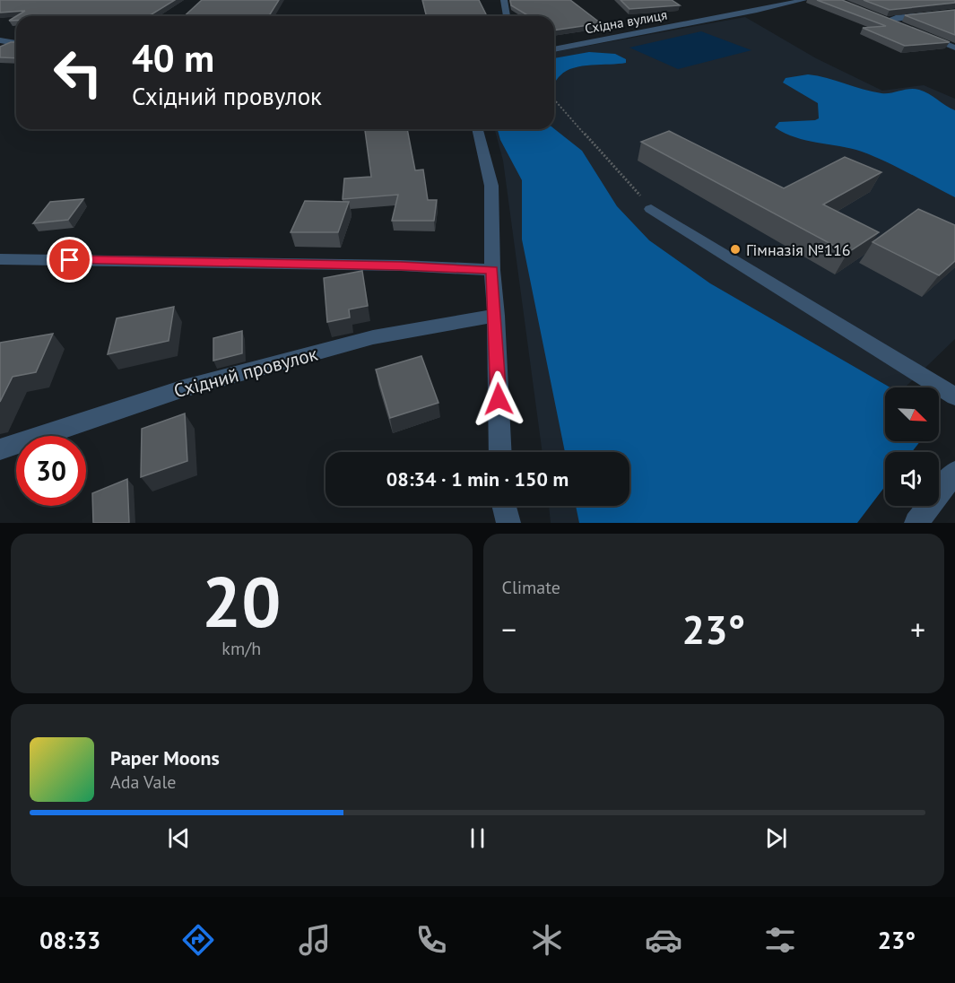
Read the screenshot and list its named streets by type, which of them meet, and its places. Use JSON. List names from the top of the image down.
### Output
{
  "streets": {
    "street": ["Східна вулиця", "Східний провулок"]
  },
  "places": ["Гімназія №116"],
  "north": "bottom right",
  "page": {
    "turn": ["40 m", "Східний провулок"],
    "limit": "30",
    "trip": "08:34 · 1 min · 150 m",
    "tile": [
      ["20", "km/h"],
      "Climate"
    ],
    "heat": ["−", "23°", "+"],
    "song": ["Paper Moons", "Ada Vale"],
    "tabs": ["08:33", "23°"]
  }
}
